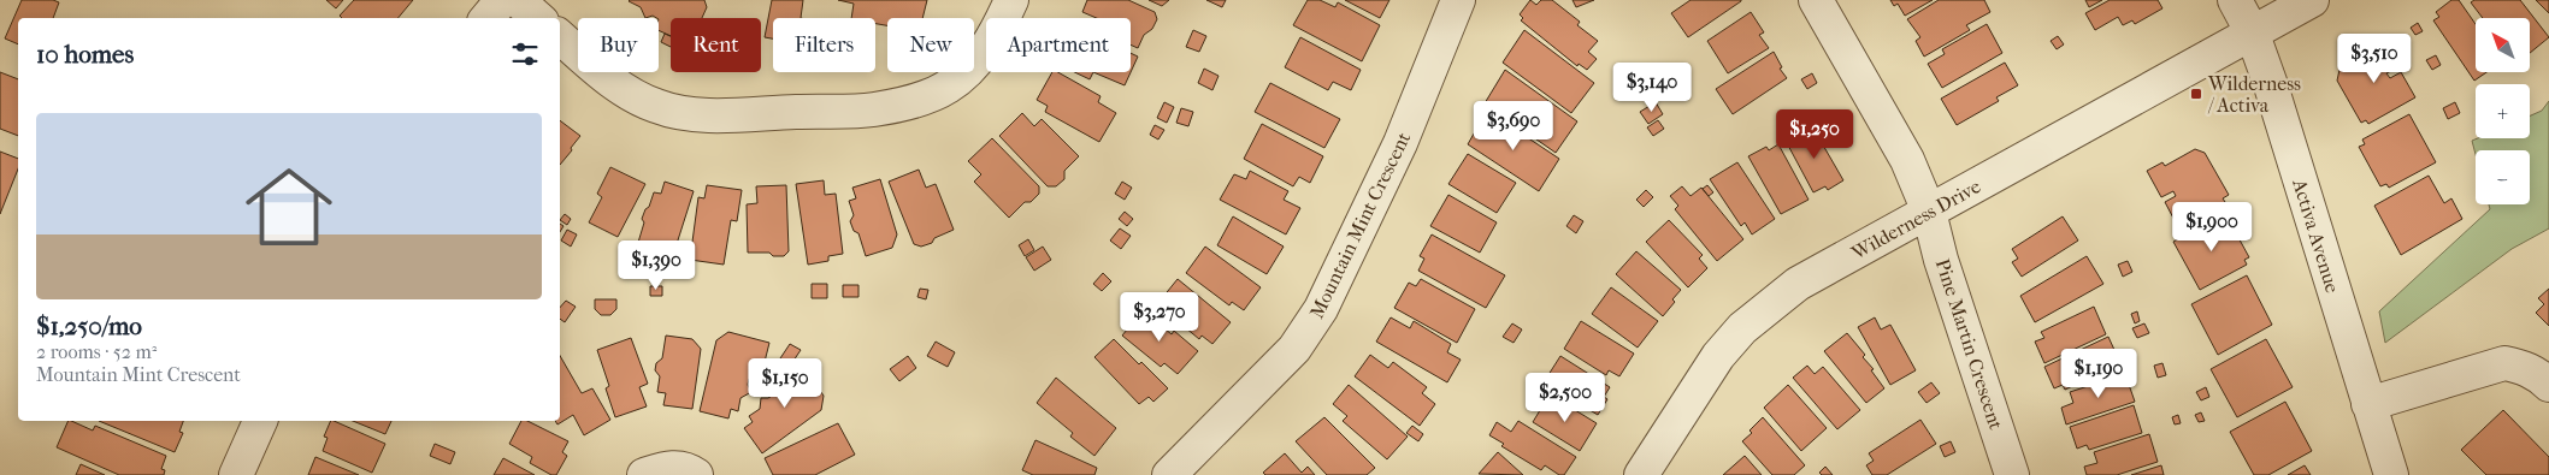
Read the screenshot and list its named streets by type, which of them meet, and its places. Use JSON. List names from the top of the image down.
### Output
{
  "streets": {
    "street": [
      "Wilderness Drive",
      "Mountain Mint Crescent",
      "Activa Avenue",
      "Pine Martin Crescent"
    ]
  },
  "crossings": [
    ["Wilderness Drive", "Activa Avenue"],
    ["Wilderness Drive", "Pine Martin Crescent"]
  ],
  "places": {
    "transit": ["Wilderness / Activa"]
  },
  "north": "top left",
  "page": {
    "map_buttons": ["+", "−"],
    "chip": [
      "Buy",
      "Rent",
      "Filters",
      "New",
      "Apartment"
    ],
    "heading": "10 homes",
    "price": [
      "$3,510",
      "$3,140",
      "$3,690",
      "$1,250",
      "$1,900",
      "$1,390",
      "$3,270",
      "$1,190",
      "$1,150",
      "$2,500"
    ],
    "list": [
      {
        "name": "$1,250/mo",
        "note": "2 rooms · 52 m² · Mountain Mint Crescent"
      }
    ]
  }
}
